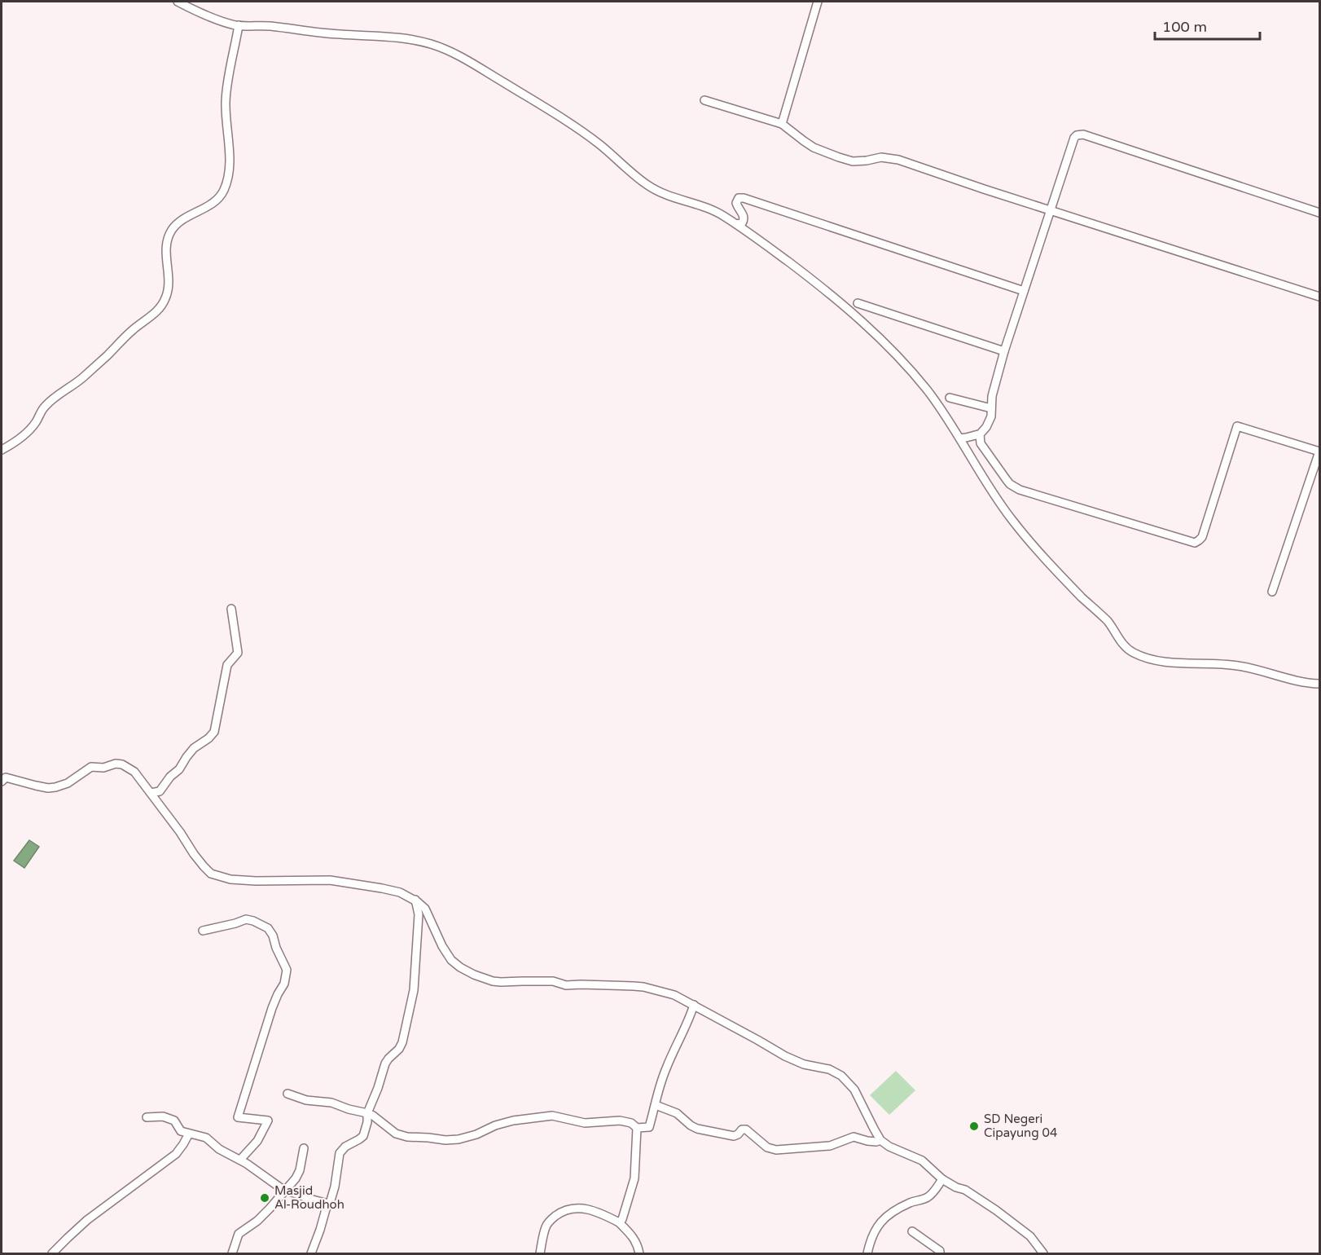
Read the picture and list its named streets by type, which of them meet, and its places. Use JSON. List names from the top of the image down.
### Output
{
  "places": ["SD Negeri Cipayung 04", "Masjid Al-Roudhoh"],
  "scale_bar": "100 m"
}
